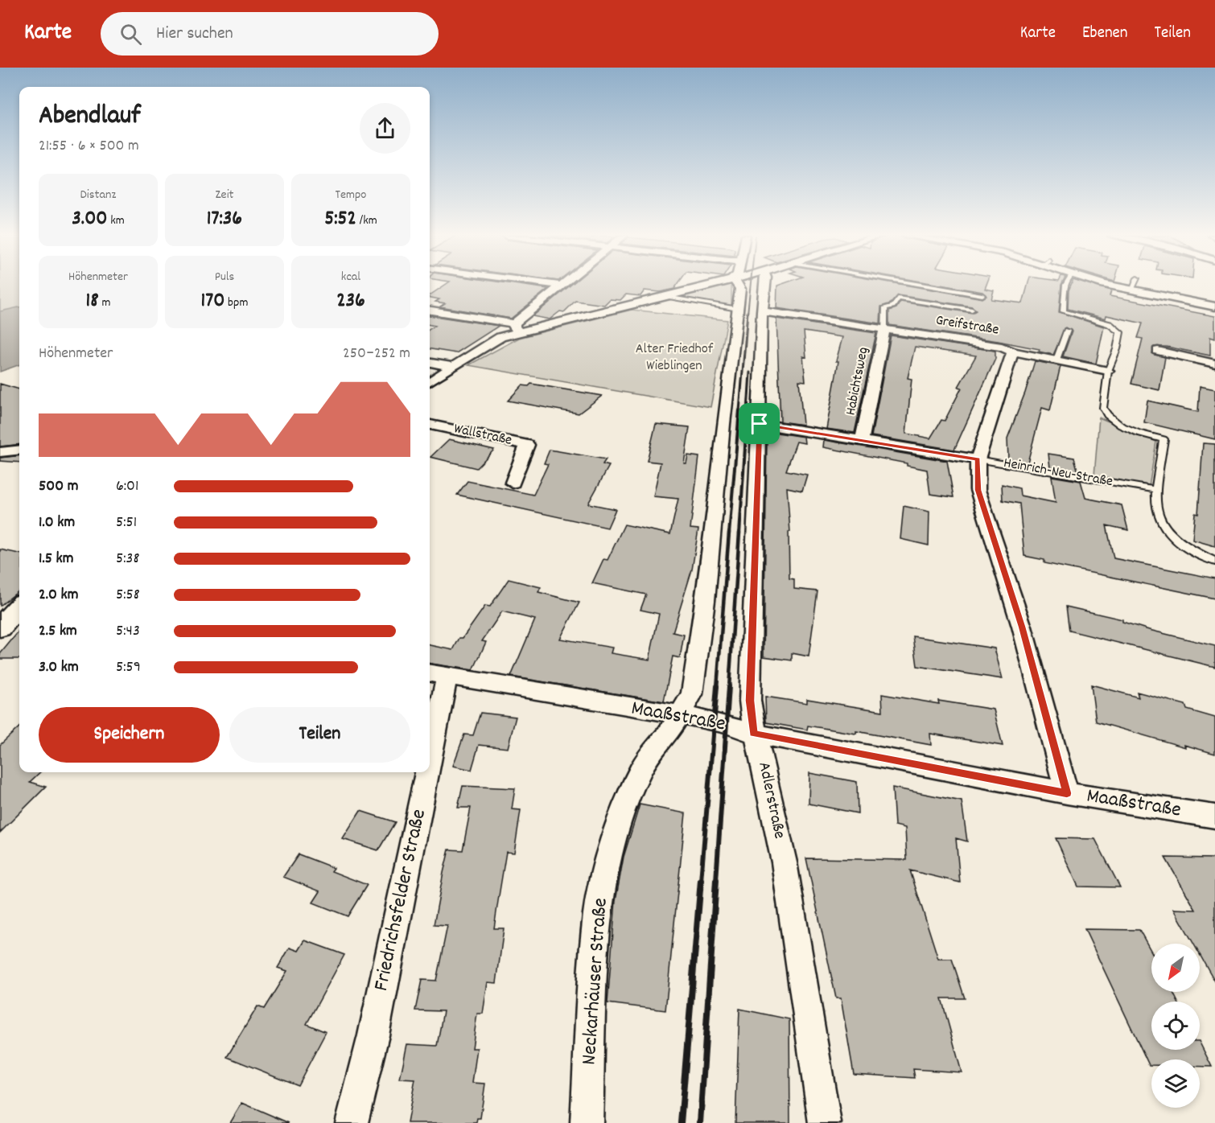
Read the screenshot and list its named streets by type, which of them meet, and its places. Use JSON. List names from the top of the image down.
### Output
{
  "streets": {
    "street": [
      "Greifstraße",
      "Habichtsweg",
      "Wallstraße",
      "Heinrich-Neu-Straße",
      "Maaßstraße",
      "Adlerstraße",
      "Friedrichsfelder Straße",
      "Neckarhäuser Straße"
    ]
  },
  "crossings": [
    ["Greifstraße", "Habichtsweg"],
    ["Greifstraße", "Adlerstraße"],
    ["Habichtsweg", "Heinrich-Neu-Straße"],
    ["Heinrich-Neu-Straße", "Adlerstraße"],
    ["Maaßstraße", "Adlerstraße"],
    ["Maaßstraße", "Friedrichsfelder Straße"],
    ["Maaßstraße", "Neckarhäuser Straße"]
  ],
  "parks": ["Alter Friedhof Wieblingen"],
  "north": "bottom left",
  "page": {
    "header": "Karte",
    "search": "Hier suchen",
    "nav": ["Karte", "Ebenen", "Teilen"],
    "heading": ["Abendlauf", "21:55 · 6 × 500 m"],
    "stats": [
      ["Distanz", "3.00 km"],
      ["Zeit", "17:36"],
      ["Tempo", "5:52 /km"],
      ["Höhenmeter", "18 m"],
      ["Puls", "170 bpm"],
      ["kcal", "236"]
    ],
    "chart": ["Höhenmeter", "250–252 m"],
    "list": [
      {
        "name": "500 m",
        "note": "6:01"
      },
      {
        "name": "1.0 km",
        "note": "5:51"
      },
      {
        "name": "1.5 km",
        "note": "5:38"
      },
      {
        "name": "2.0 km",
        "note": "5:58"
      },
      {
        "name": "2.5 km",
        "note": "5:43"
      },
      {
        "name": "3.0 km",
        "note": "5:59"
      }
    ],
    "buttons": ["Speichern", "Teilen"]
  }
}
